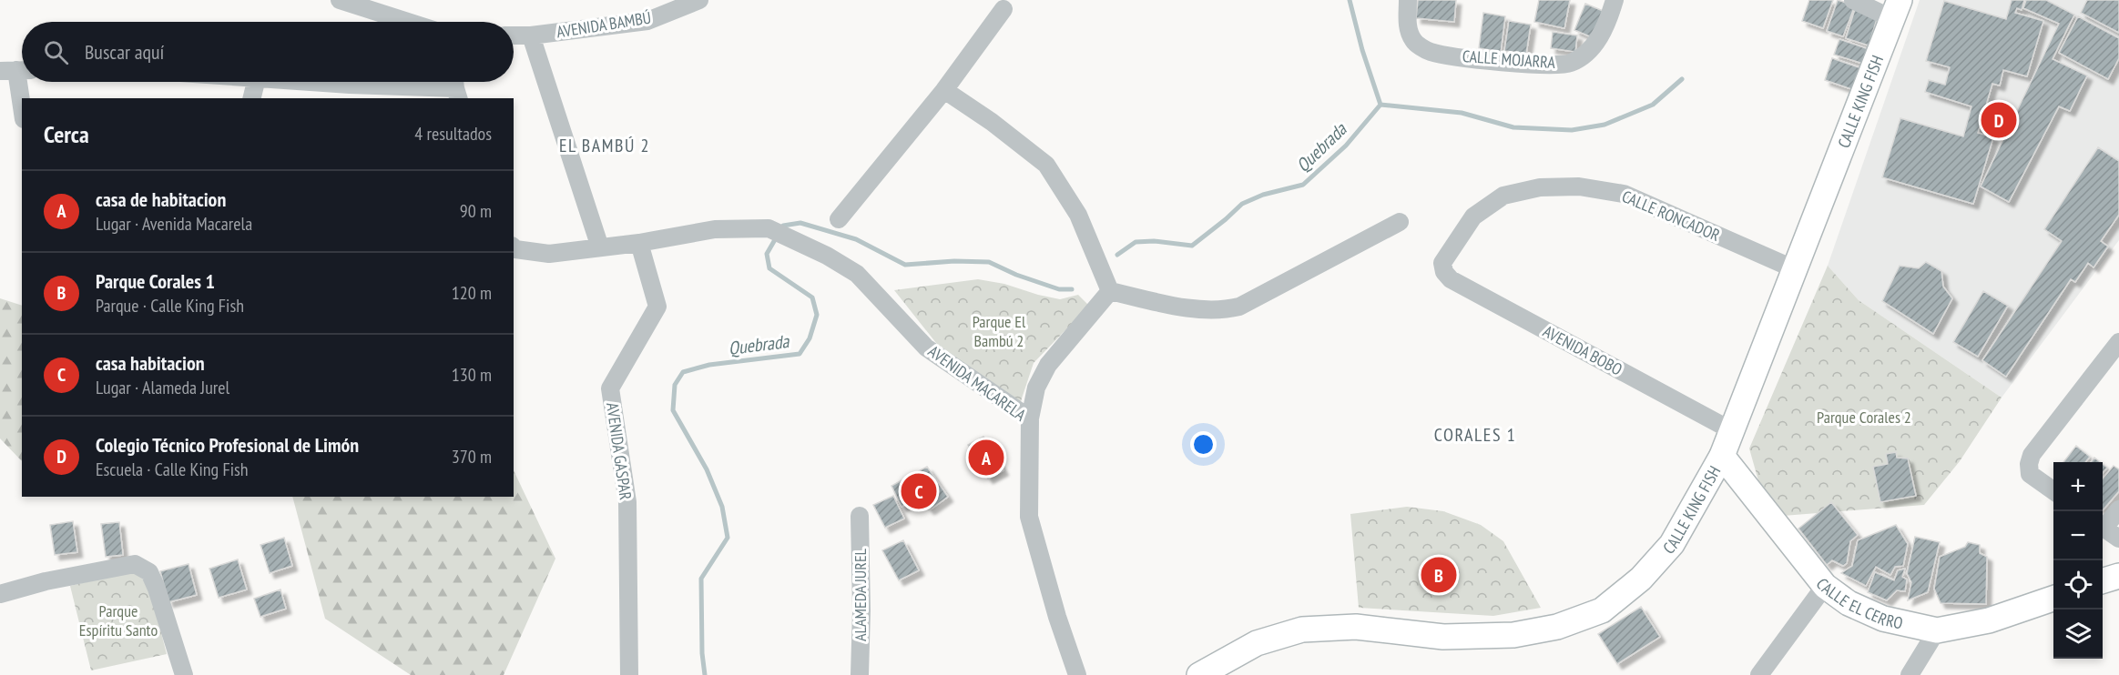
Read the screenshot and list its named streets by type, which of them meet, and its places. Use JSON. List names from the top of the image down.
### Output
{
  "streets": {
    "street": [
      "AVENIDA BAMBÚ",
      "CALLE MOJARRA",
      "CALLE KING FISH",
      "CALLE RONCADOR",
      "AVENIDA BOBO",
      "AVENIDA MACARELA",
      "AVENIDA GASPAR",
      "ALAMEDA JUREL",
      "CALLE EL CERRO"
    ]
  },
  "crossings": [
    ["CALLE KING FISH", "CALLE RONCADOR"],
    ["CALLE KING FISH", "AVENIDA BOBO"],
    ["CALLE KING FISH", "CALLE EL CERRO"],
    ["CALLE RONCADOR", "AVENIDA BOBO"],
    ["AVENIDA MACARELA", "AVENIDA GASPAR"]
  ],
  "districts": ["EL BAMBÚ 2", "CORALES 1"],
  "water": ["Quebrada"],
  "parks": ["Parque El Bambú 2", "Parque Corales 2", "Parque Espíritu Santo"],
  "page": {
    "search": "Buscar aquí",
    "heading": ["Cerca", "4 resultados"],
    "pins": [
      "D",
      "A",
      "C",
      "B"
    ],
    "list": [
      {
        "mark": "A",
        "name": "casa de habitacion",
        "note": "Lugar · Avenida Macarela",
        "value": "90 m"
      },
      {
        "mark": "B",
        "name": "Parque Corales 1",
        "note": "Parque · Calle King Fish",
        "value": "120 m"
      },
      {
        "mark": "C",
        "name": "casa habitacion",
        "note": "Lugar · Alameda Jurel",
        "value": "130 m"
      },
      {
        "mark": "D",
        "name": "Colegio Técnico Profesional de Limón",
        "note": "Escuela · Calle King Fish",
        "value": "370 m"
      }
    ],
    "map_buttons": ["+", "−"]
  }
}
